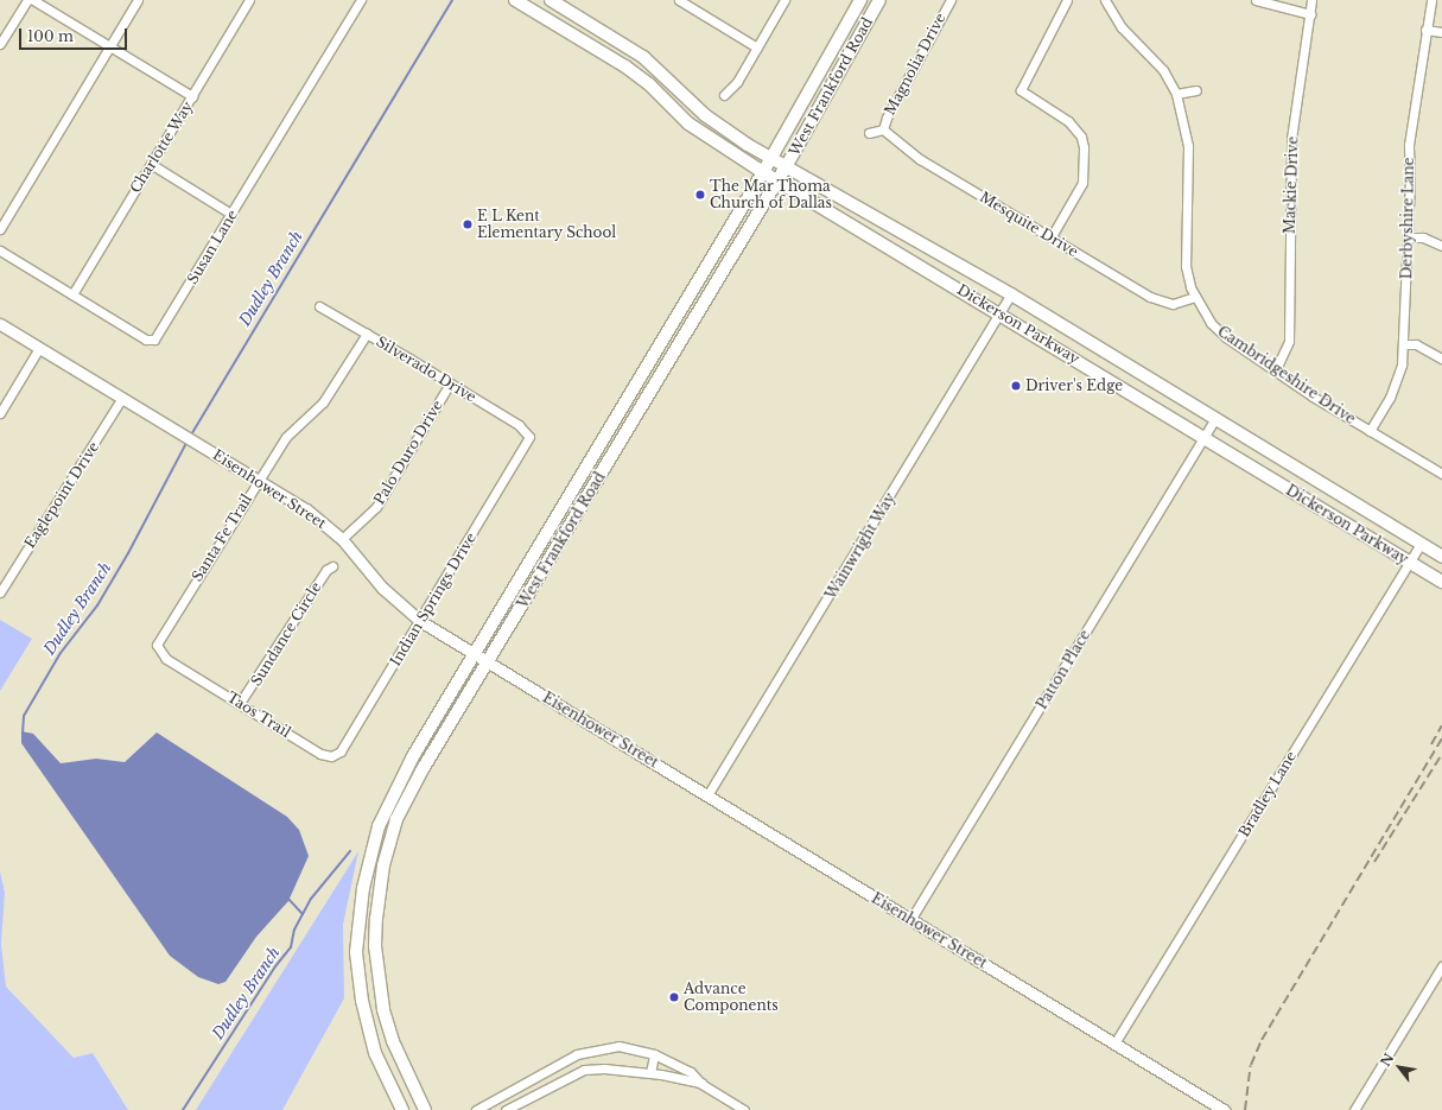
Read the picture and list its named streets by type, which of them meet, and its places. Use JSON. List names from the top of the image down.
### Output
{
  "streets": {
    "main road": ["West Frankford Road", "Dickerson Parkway"],
    "street": [
      "Magnolia Drive",
      "Charlotte Way",
      "Mackie Drive",
      "Derbyshire Lane",
      "Mesquite Drive",
      "Susan Lane",
      "Silverado Drive",
      "Cambridgeshire Drive",
      "Palo Duro Drive",
      "Eisenhower Street",
      "Eaglepoint Drive",
      "Santa Fe Trail",
      "Wainwright Way",
      "Indian Springs Drive",
      "Sundance Circle",
      "Patton Place",
      "Taos Trail",
      "Bradley Lane"
    ]
  },
  "crossings": [
    ["Magnolia Drive", "Mesquite Drive"],
    ["West Frankford Road", "Dickerson Parkway"],
    ["West Frankford Road", "Eisenhower Street"],
    ["Charlotte Way", "Susan Lane"],
    ["Mackie Drive", "Cambridgeshire Drive"],
    ["Derbyshire Lane", "Cambridgeshire Drive"],
    ["Mesquite Drive", "Cambridgeshire Drive"],
    ["Dickerson Parkway", "Wainwright Way"],
    ["Dickerson Parkway", "Patton Place"],
    ["Dickerson Parkway", "Bradley Lane"],
    ["Silverado Drive", "Palo Duro Drive"],
    ["Silverado Drive", "Santa Fe Trail"],
    ["Silverado Drive", "Indian Springs Drive"],
    ["Palo Duro Drive", "Eisenhower Street"],
    ["Eisenhower Street", "Eaglepoint Drive"],
    ["Eisenhower Street", "Santa Fe Trail"],
    ["Eisenhower Street", "Wainwright Way"],
    ["Eisenhower Street", "Indian Springs Drive"],
    ["Eisenhower Street", "Patton Place"],
    ["Eisenhower Street", "Bradley Lane"],
    ["Santa Fe Trail", "Taos Trail"],
    ["Indian Springs Drive", "Taos Trail"],
    ["Sundance Circle", "Taos Trail"]
  ],
  "water": ["Dudley Branch"],
  "places": [
    "The Mar Thoma Church of Dallas",
    "E L Kent Elementary School",
    "Driver's Edge",
    "Advance Components"
  ],
  "scale_bar": "100 m",
  "north": "top left"
}
